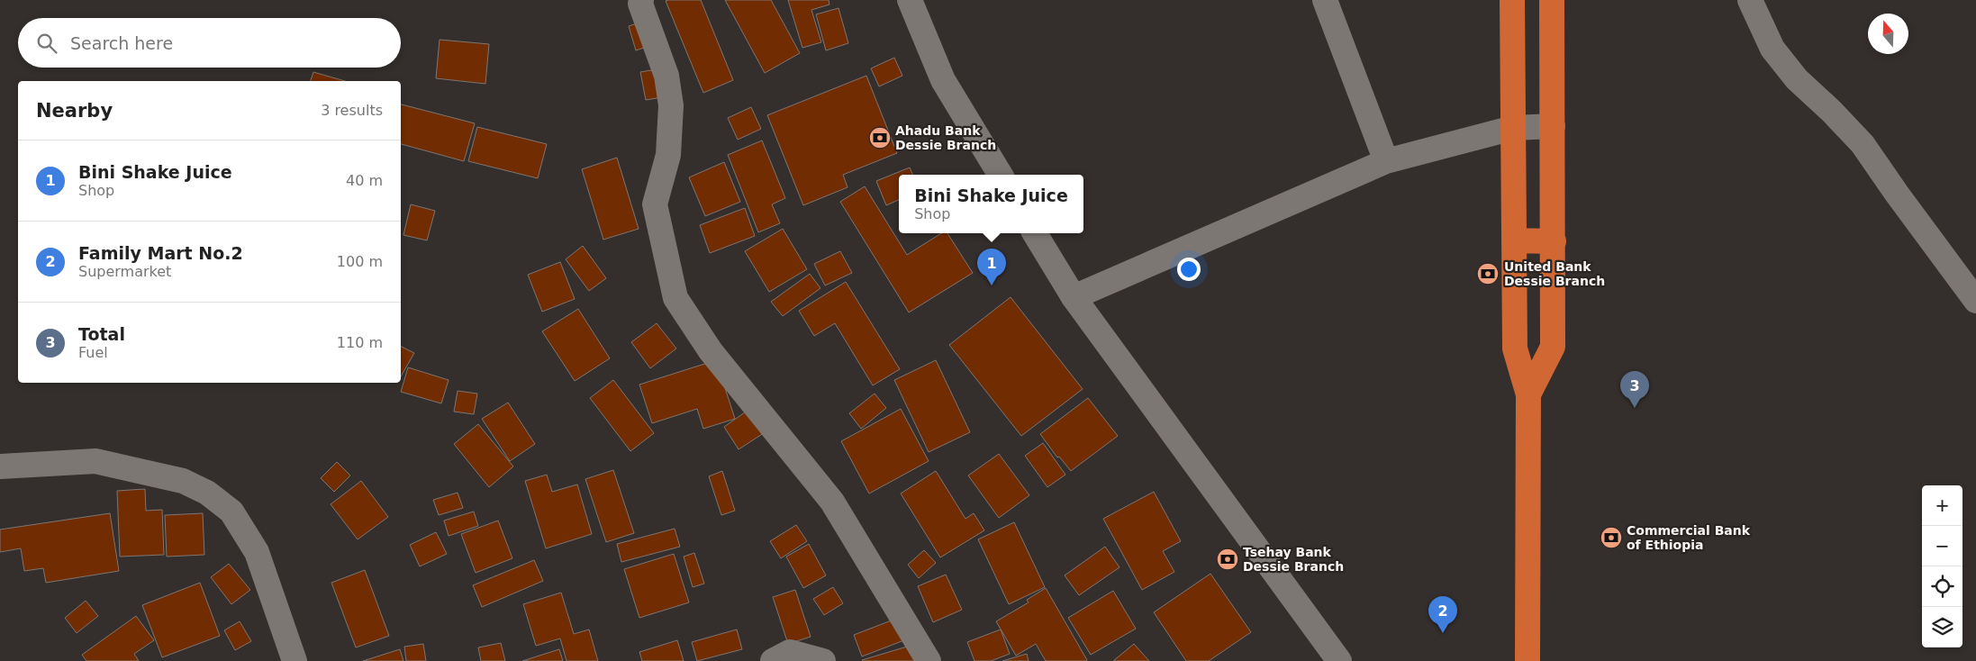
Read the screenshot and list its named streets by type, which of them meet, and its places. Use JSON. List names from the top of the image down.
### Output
{
  "places": {
    "bank": [
      "Ahadu Bank Dessie Branch",
      "United Bank Dessie Branch",
      "Commercial Bank of Ethiopia",
      "Tsehay Bank Dessie Branch"
    ]
  },
  "north": "top",
  "page": {
    "search": "Search here",
    "heading": ["Nearby", "3 results"],
    "list": [
      {
        "mark": "1",
        "name": "Bini Shake Juice",
        "note": "Shop",
        "value": "40 m"
      },
      {
        "mark": "2",
        "name": "Family Mart No.2",
        "note": "Supermarket",
        "value": "100 m"
      },
      {
        "mark": "3",
        "name": "Total",
        "note": "Fuel",
        "value": "110 m"
      }
    ],
    "popup": ["Bini Shake Juice", "Shop"],
    "pins": ["1", "3", "2"],
    "map_buttons": ["+", "−"]
  }
}
